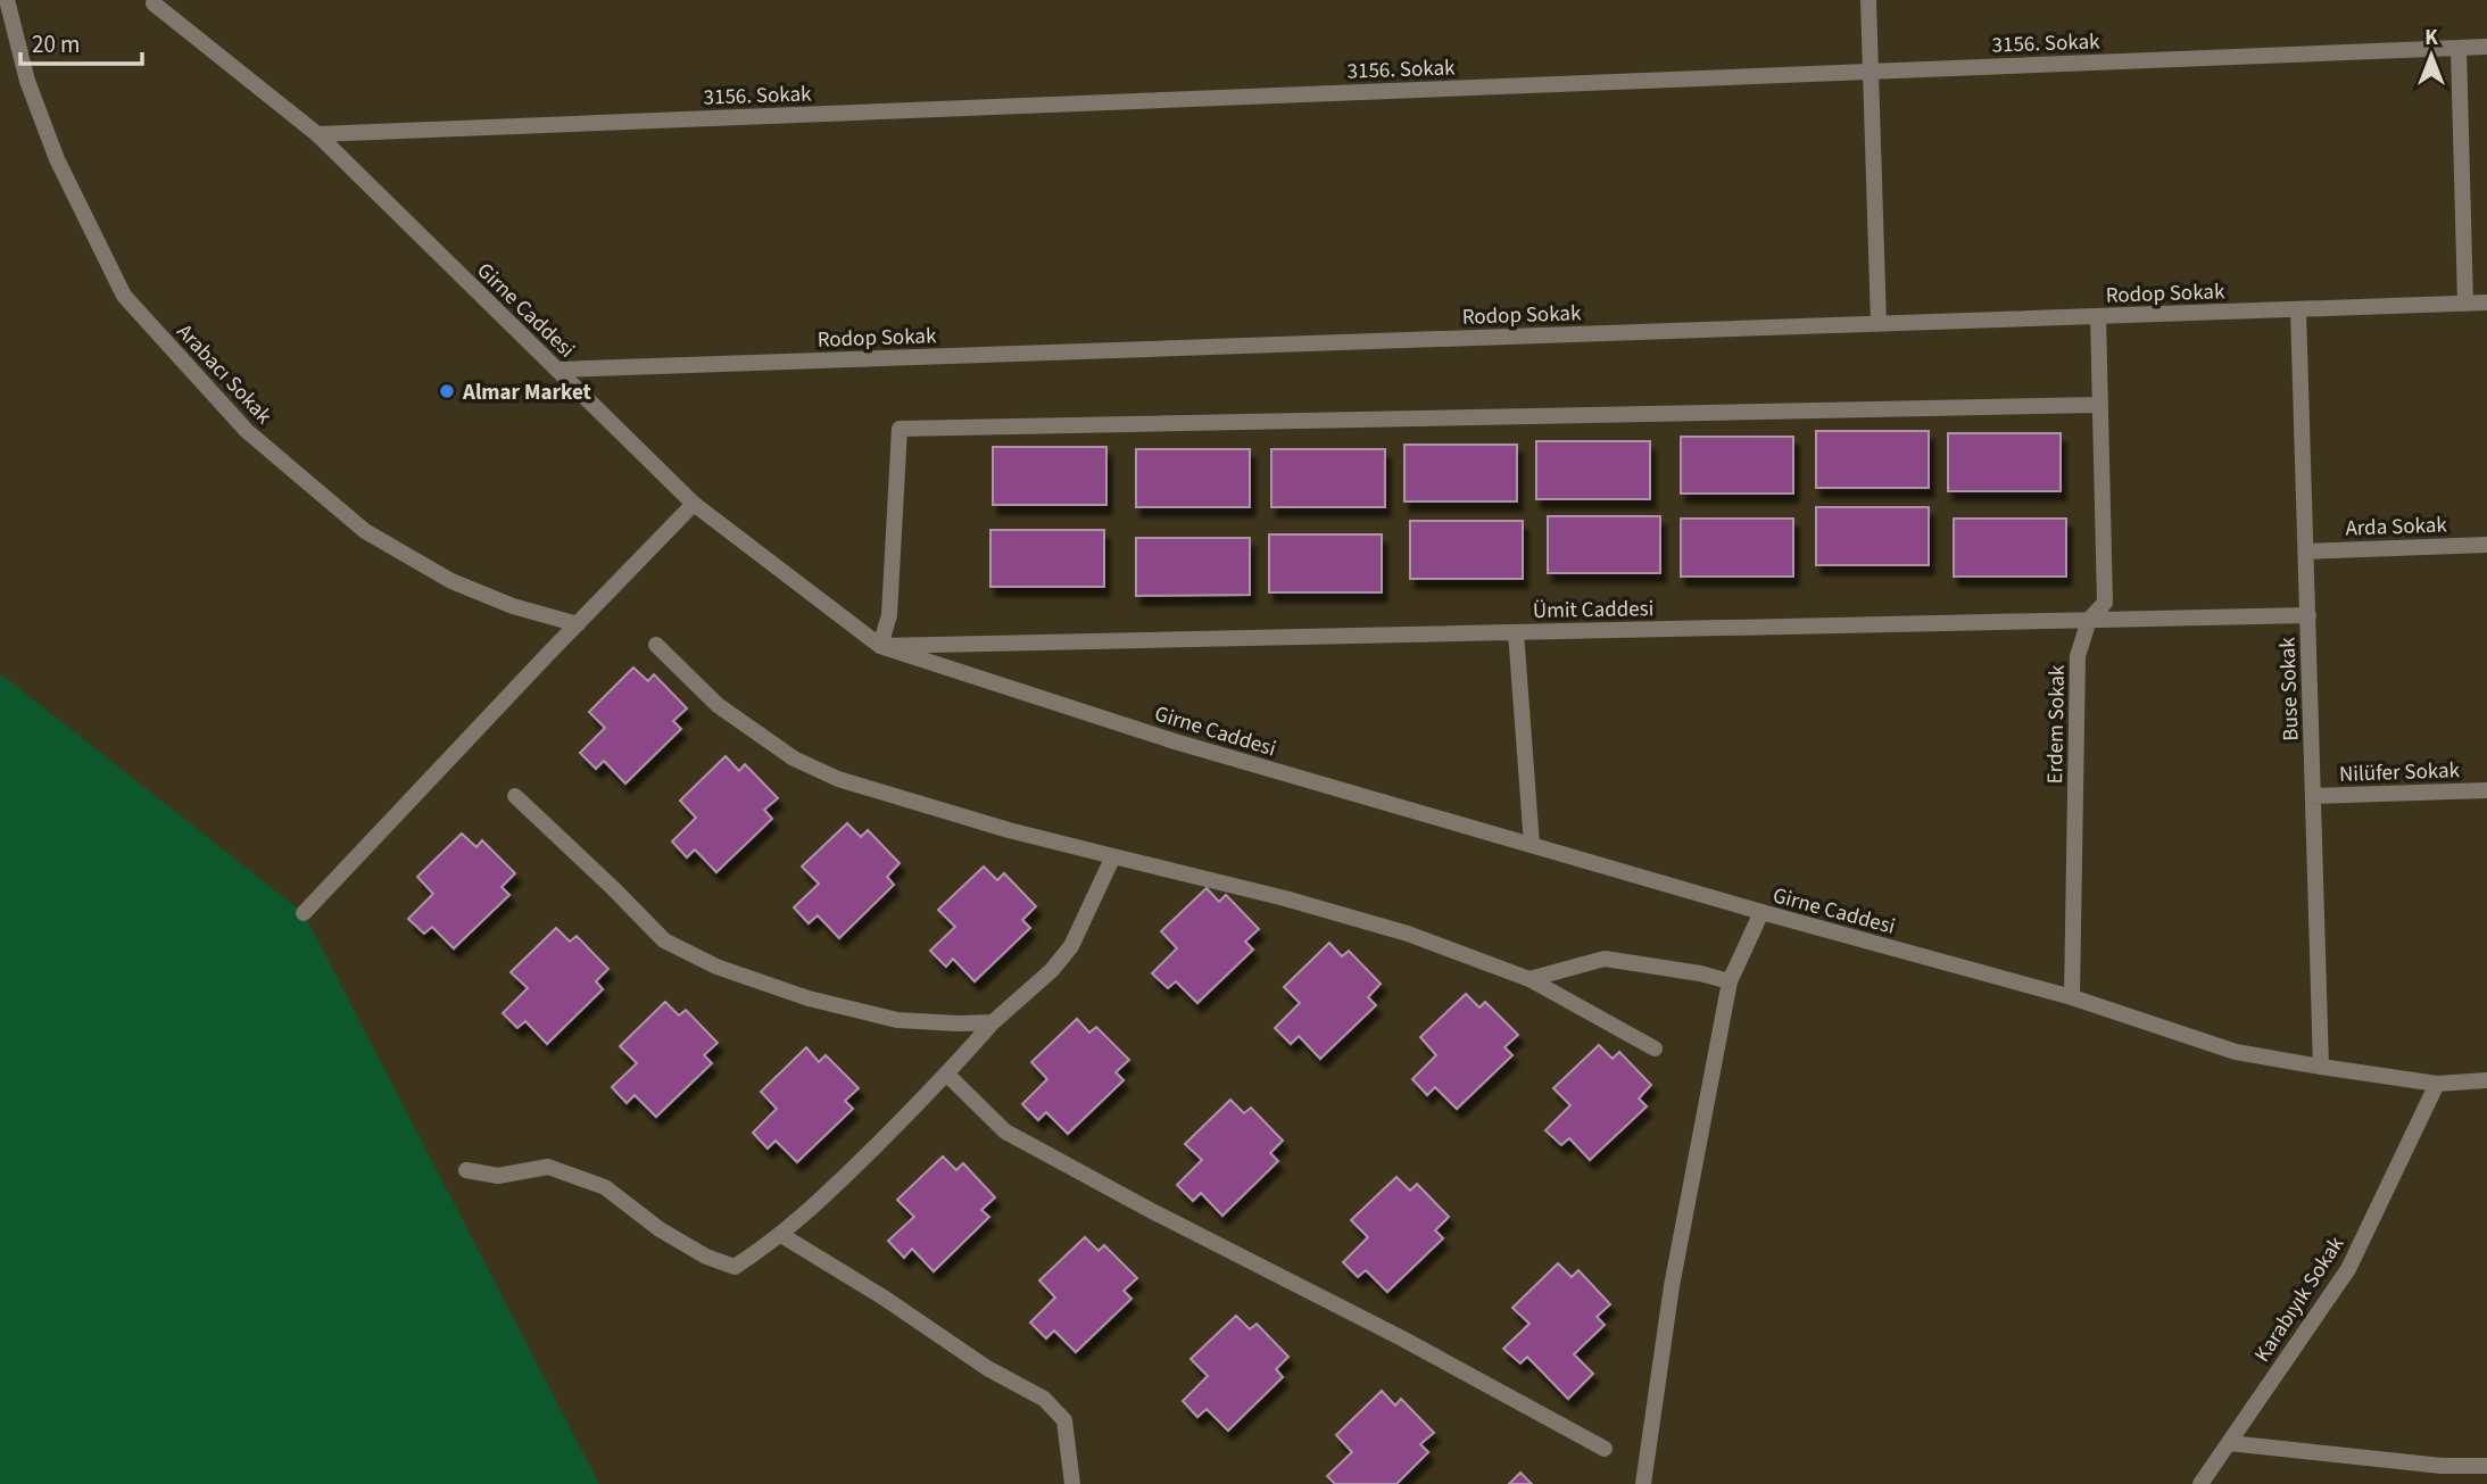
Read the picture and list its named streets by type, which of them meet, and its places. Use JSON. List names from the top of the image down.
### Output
{
  "streets": {
    "street": [
      "3156. Sokak",
      "Rodop Sokak",
      "Girne Caddesi",
      "Arabacı Sokak",
      "Arda Sokak",
      "Ümit Caddesi",
      "Buse Sokak",
      "Erdem Sokak",
      "Nilüfer Sokak",
      "Karabıyık Sokak"
    ]
  },
  "crossings": [
    ["3156. Sokak", "Girne Caddesi"],
    ["Rodop Sokak", "Girne Caddesi"],
    ["Rodop Sokak", "Buse Sokak"],
    ["Rodop Sokak", "Erdem Sokak"],
    ["Girne Caddesi", "Ümit Caddesi"],
    ["Girne Caddesi", "Buse Sokak"],
    ["Girne Caddesi", "Erdem Sokak"],
    ["Girne Caddesi", "Karabıyık Sokak"],
    ["Arda Sokak", "Buse Sokak"],
    ["Ümit Caddesi", "Buse Sokak"],
    ["Ümit Caddesi", "Erdem Sokak"],
    ["Buse Sokak", "Nilüfer Sokak"]
  ],
  "places": ["Almar Market"],
  "scale_bar": "20 m",
  "north": "top"
}
